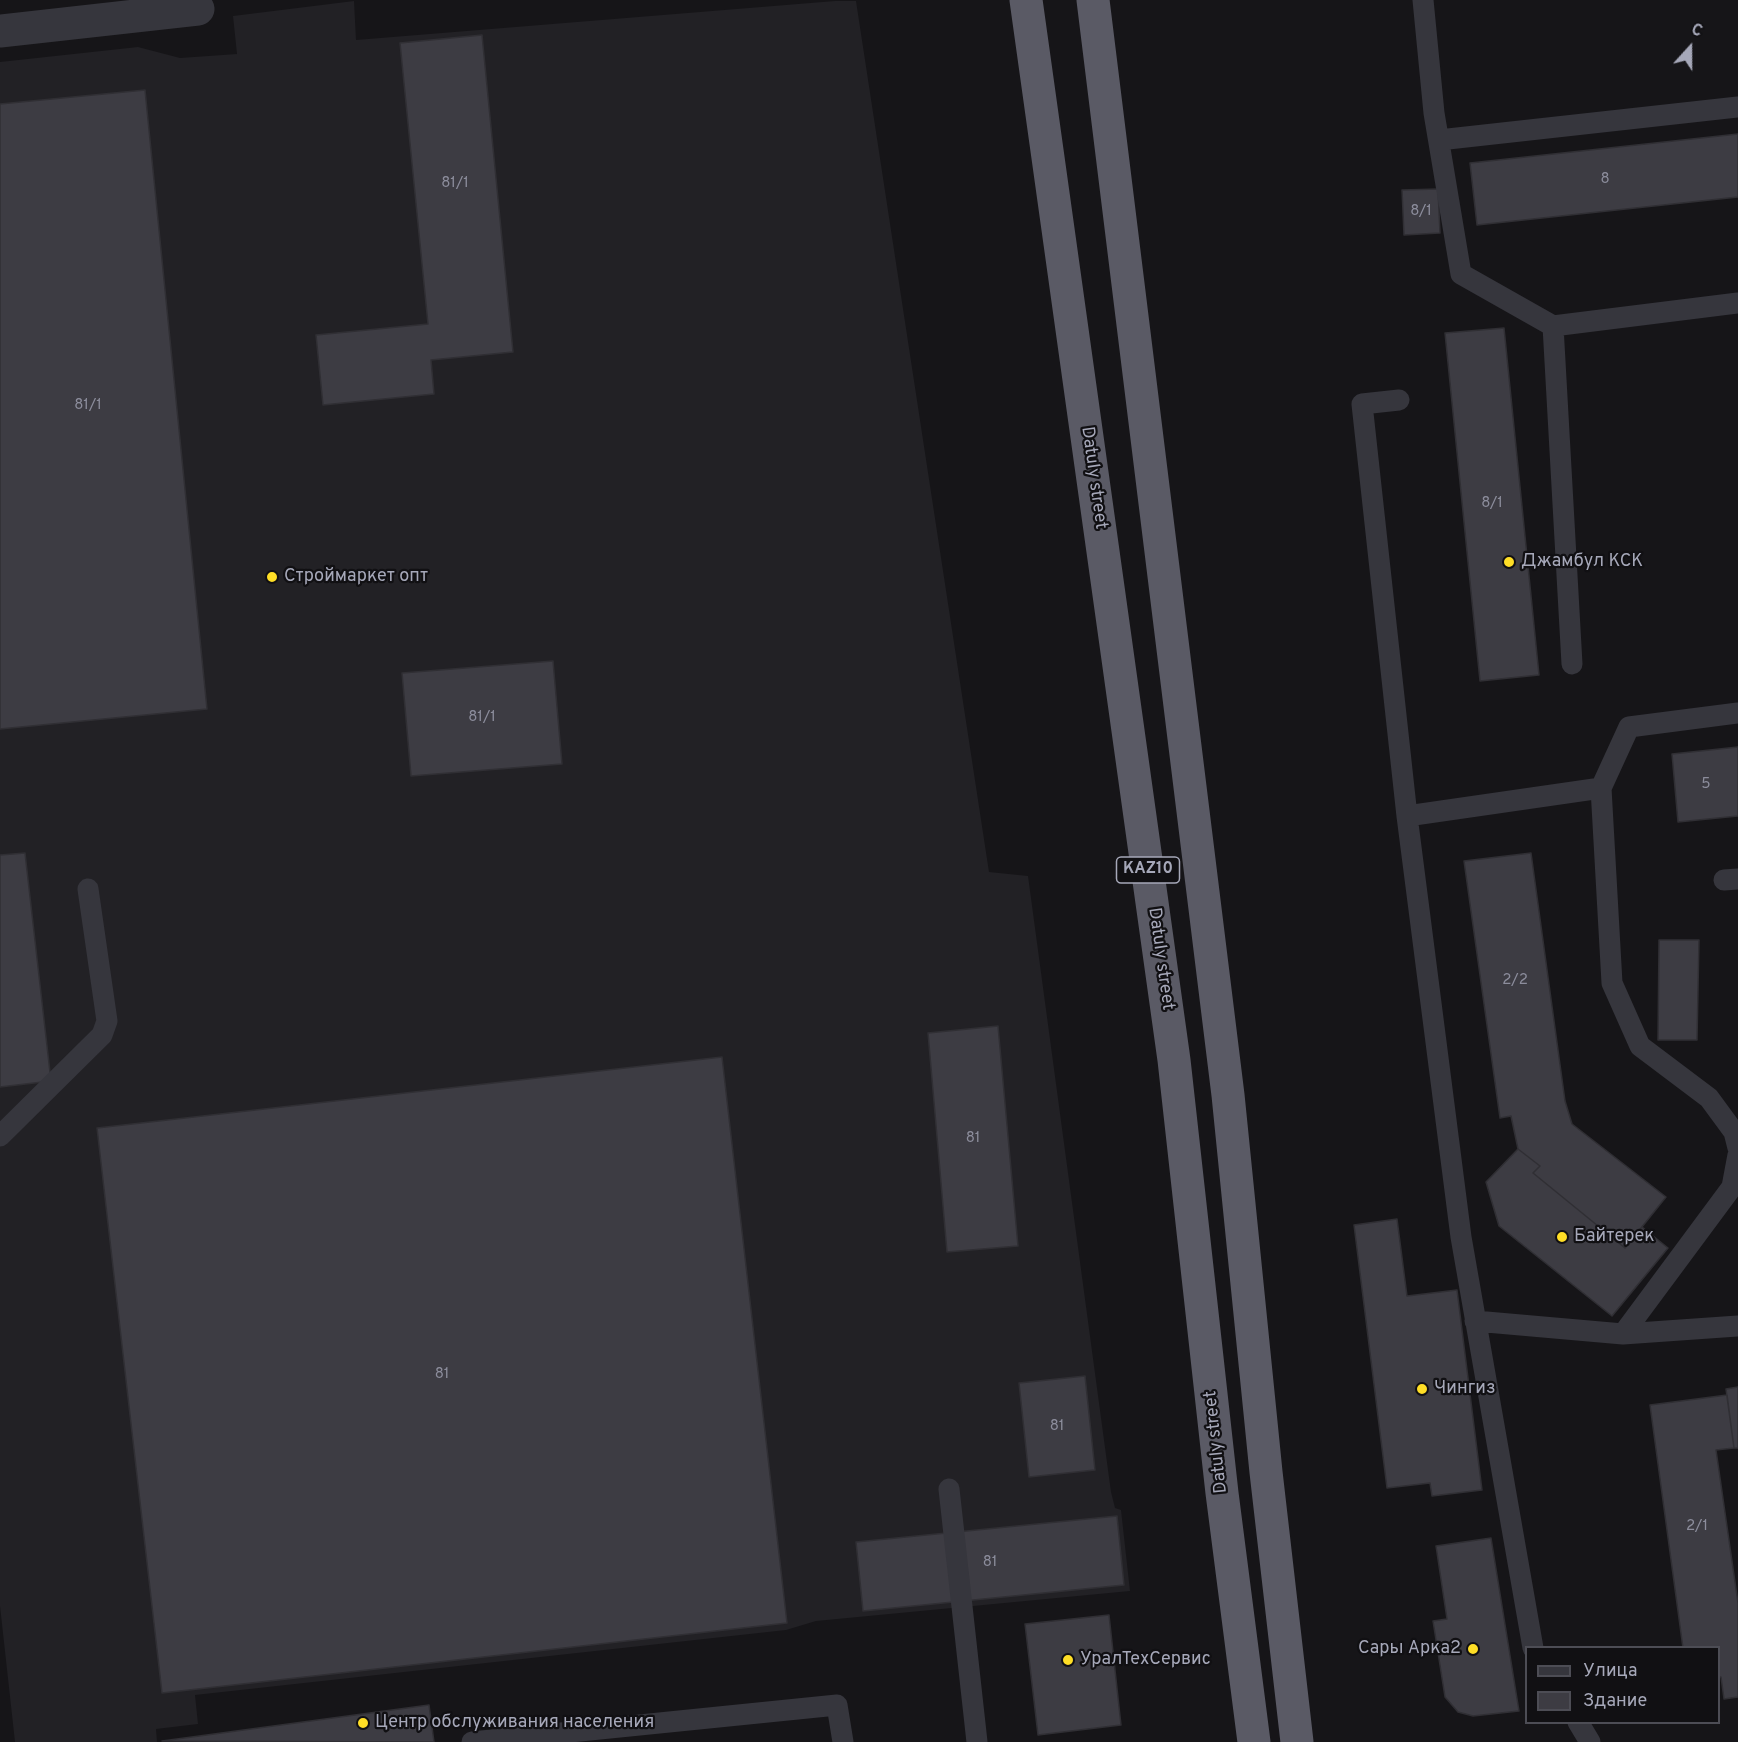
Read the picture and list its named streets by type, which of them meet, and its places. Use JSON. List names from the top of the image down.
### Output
{
  "streets": {
    "highway": ["Datuly street", "KAZ10"]
  },
  "places": [
    "Джамбул КСК",
    "Строймаркет опт",
    "Байтерек",
    "Чингиз",
    "Сары Арка2",
    "УралТехСервис",
    "Центр обслуживания наcеления"
  ],
  "house_numbers": [
    "8",
    "81/1",
    "8/1",
    "81/1",
    "8/1",
    "81/1",
    "5",
    "2/2",
    "81",
    "81",
    "81",
    "2/1",
    "81"
  ],
  "legend": ["Улица", "Здание"],
  "north": "top"
}
